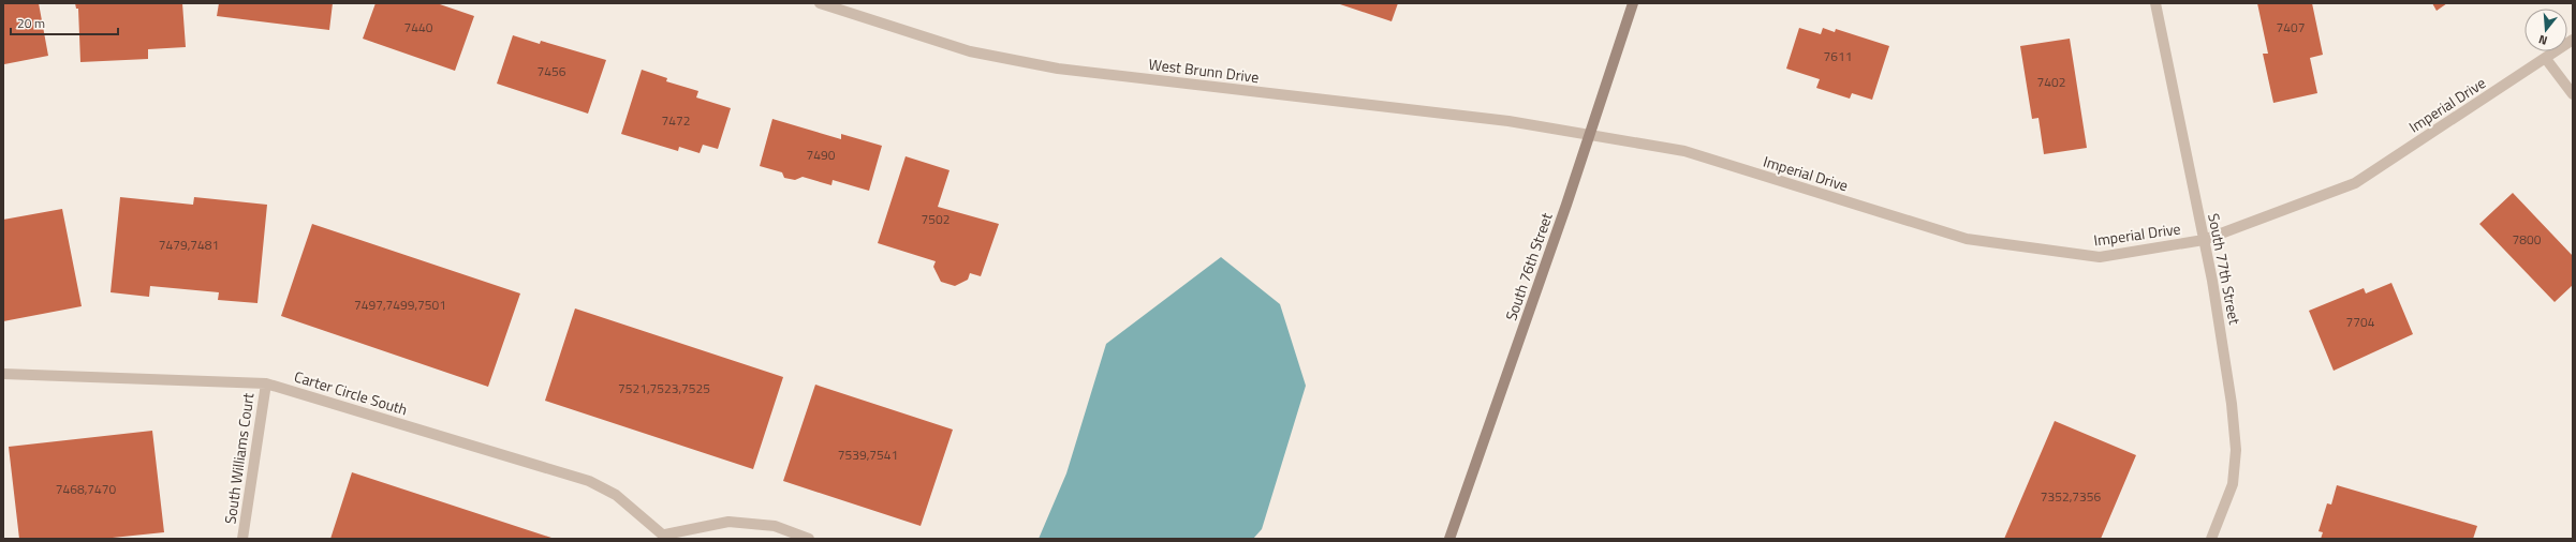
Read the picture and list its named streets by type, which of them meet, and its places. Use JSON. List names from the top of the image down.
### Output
{
  "streets": {
    "main road": ["South 76th Street"],
    "street": [
      "West Brunn Drive",
      "Imperial Drive",
      "South 77th Street",
      "Carter Circle South",
      "South Williams Court"
    ]
  },
  "crossings": [
    ["West Brunn Drive", "Imperial Drive"],
    ["West Brunn Drive", "South 76th Street"],
    ["Imperial Drive", "South 76th Street"],
    ["Imperial Drive", "South 77th Street"],
    ["Carter Circle South", "South Williams Court"]
  ],
  "house_numbers": [
    "7440",
    "7407",
    "7611",
    "7456",
    "7402",
    "7472",
    "7490",
    "7502",
    "7800",
    "7479,7481",
    "7497,7499,7501",
    "7704",
    "7521,7523,7525",
    "7539,7541",
    "7468,7470",
    "7352,7356"
  ],
  "scale_bar": "20 m",
  "north": "bottom"
}
